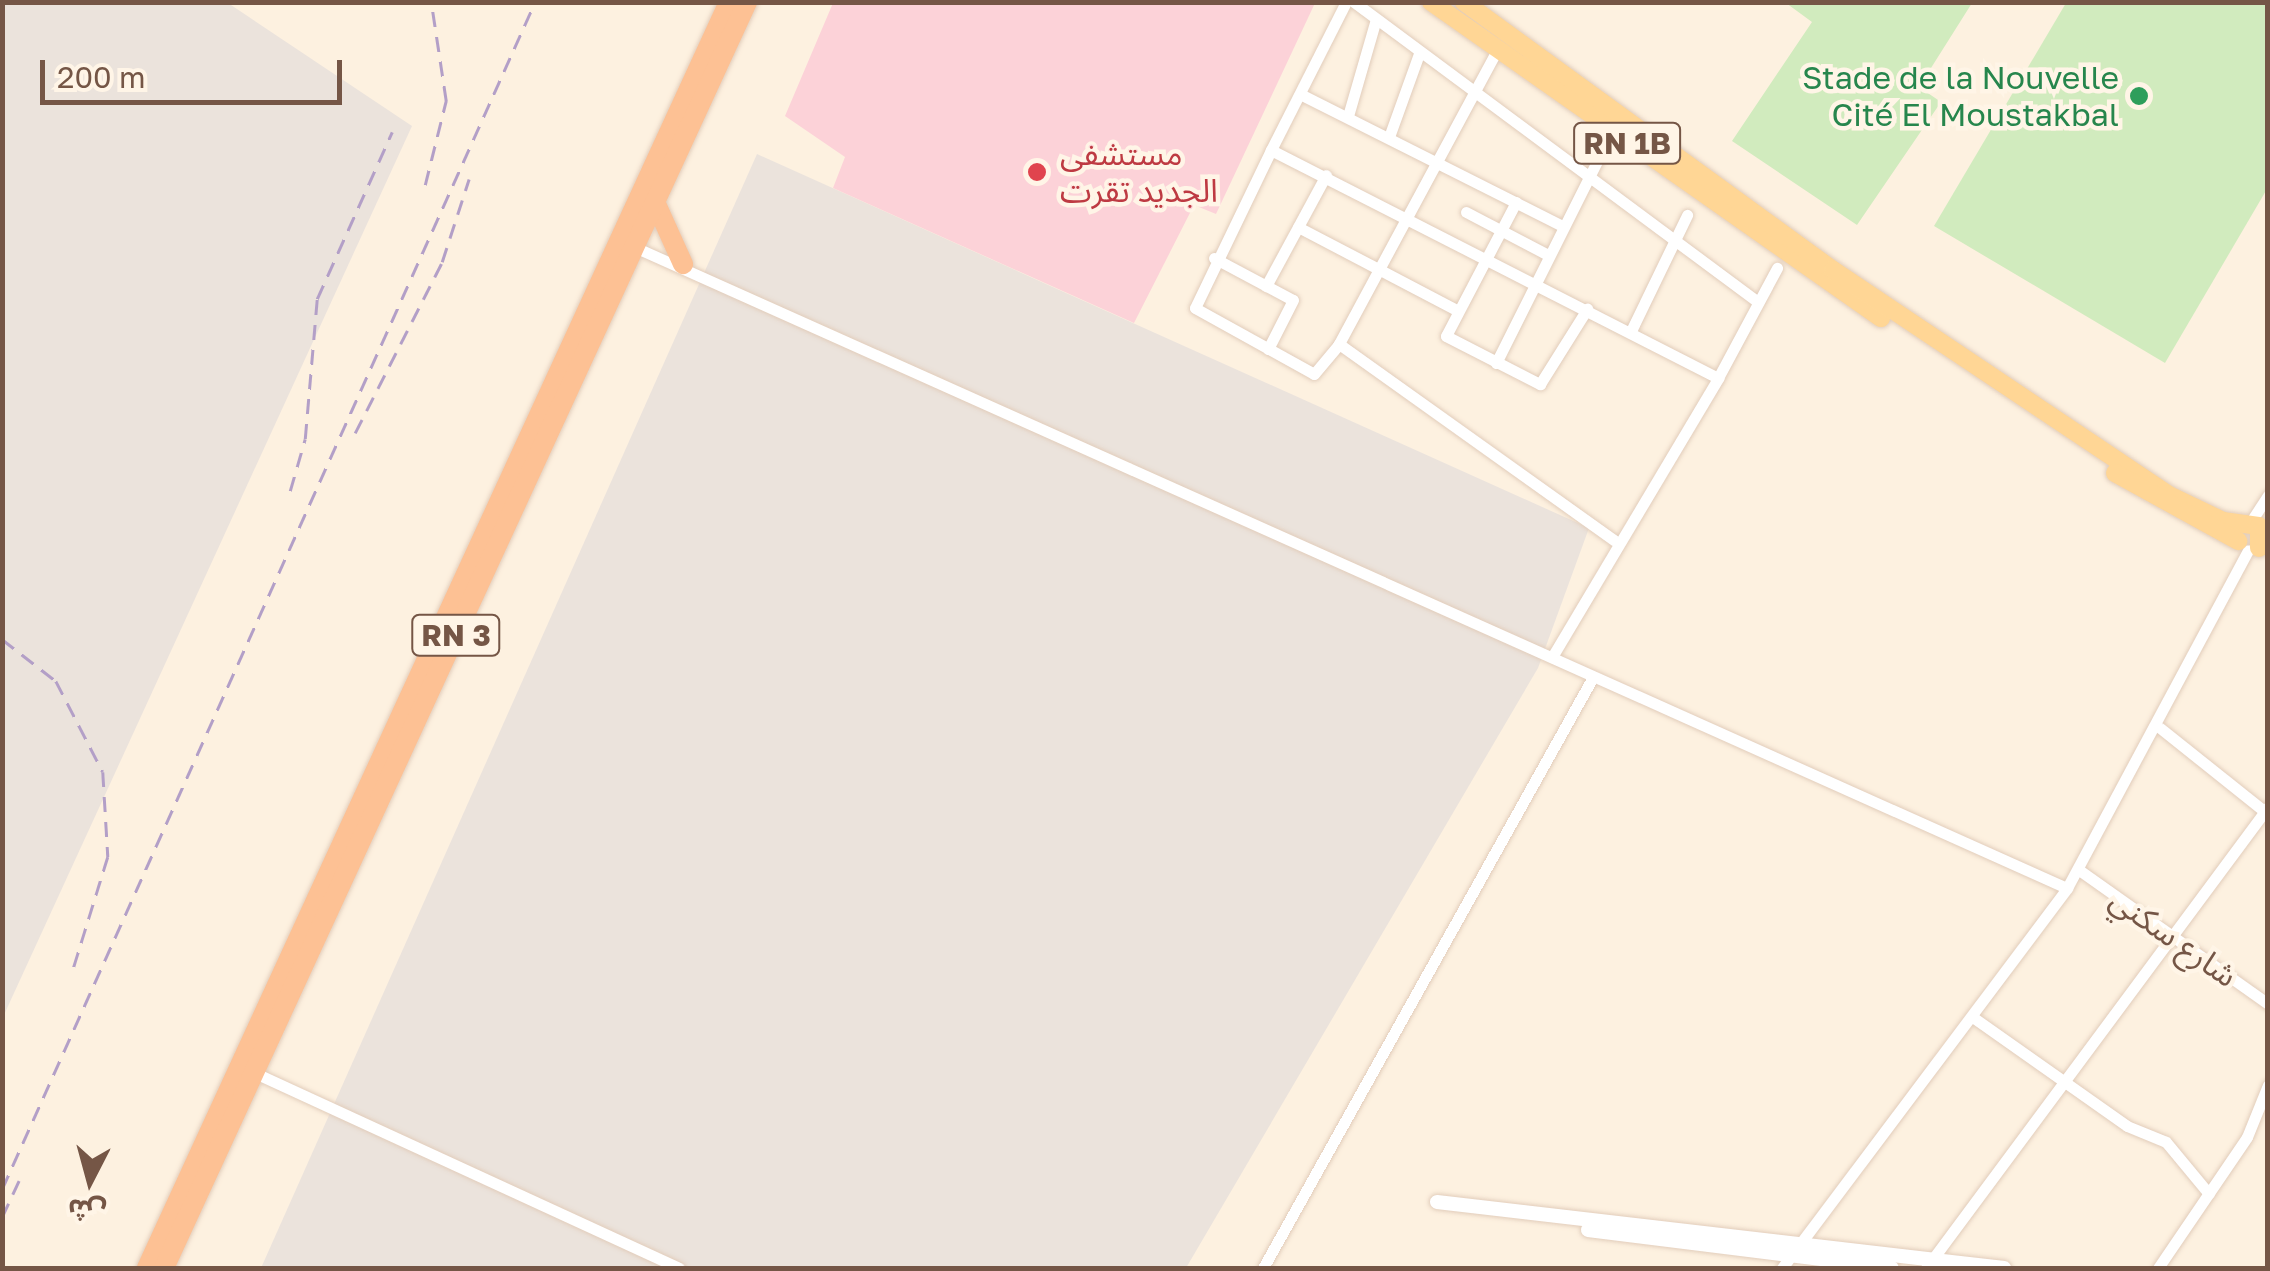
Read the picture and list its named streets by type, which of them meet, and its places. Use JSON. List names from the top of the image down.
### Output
{
  "streets": {
    "highway": ["RN 3"],
    "main road": ["RN 1B"],
    "street": ["شارع سكني"]
  },
  "places": ["Stade de la Nouvelle Cité El Moustakbal", "مستشفى الجديد تقرت"],
  "scale_bar": "200 m",
  "north": "bottom"
}
